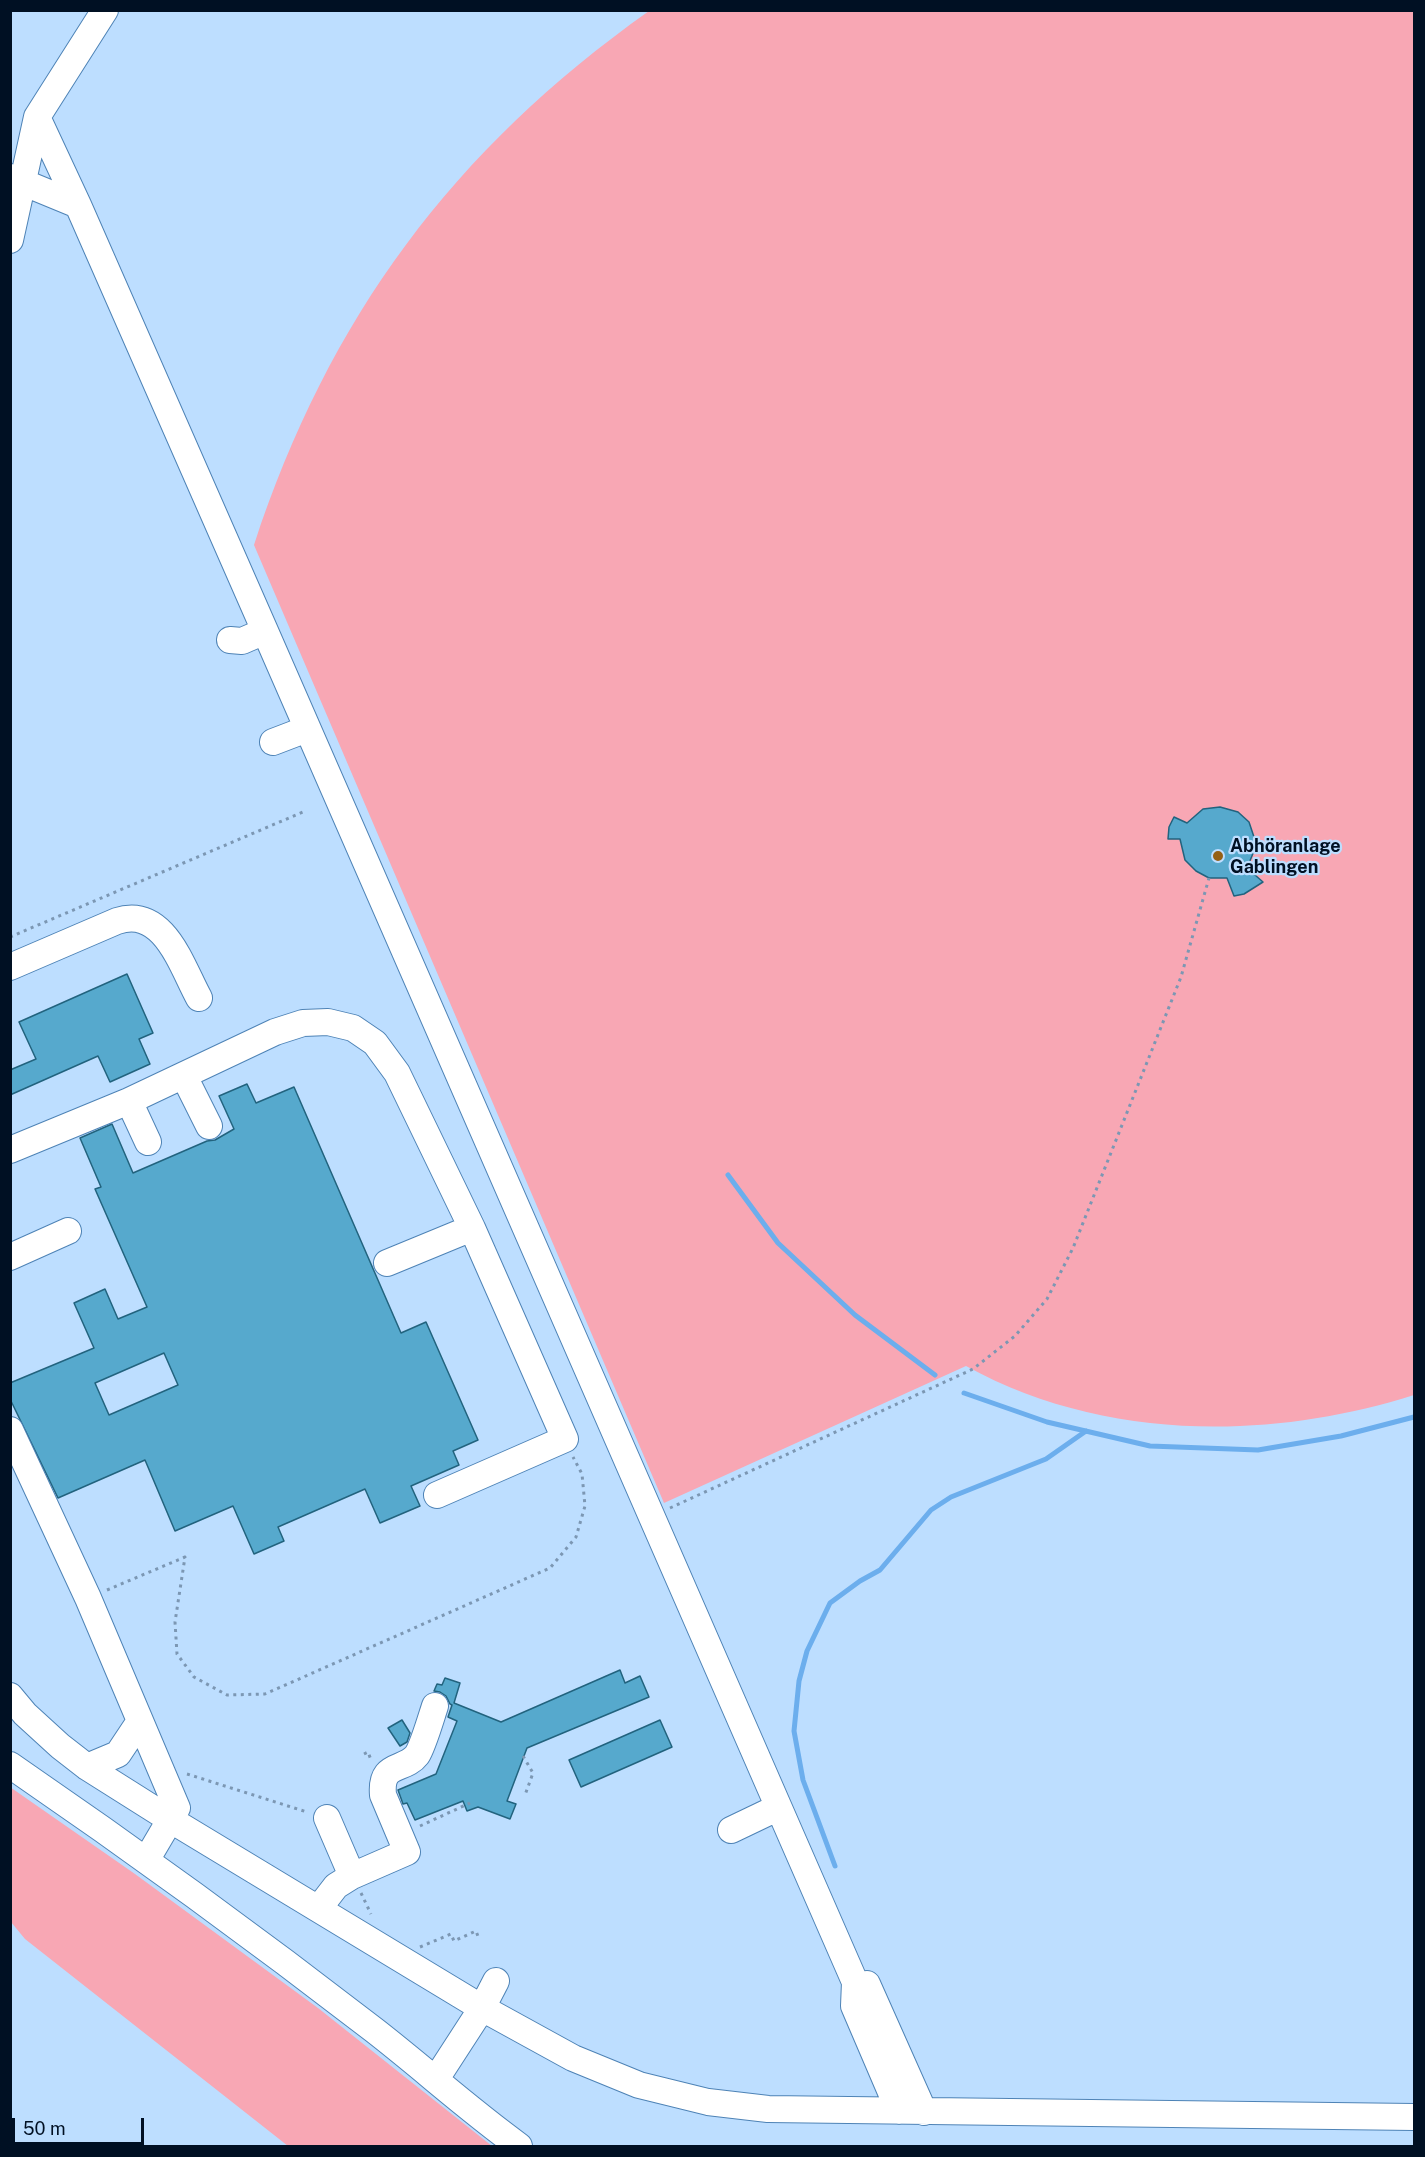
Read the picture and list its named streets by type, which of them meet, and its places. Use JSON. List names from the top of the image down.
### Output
{
  "places": ["Abhöranlage Gablingen"],
  "scale_bar": "50 m"
}
